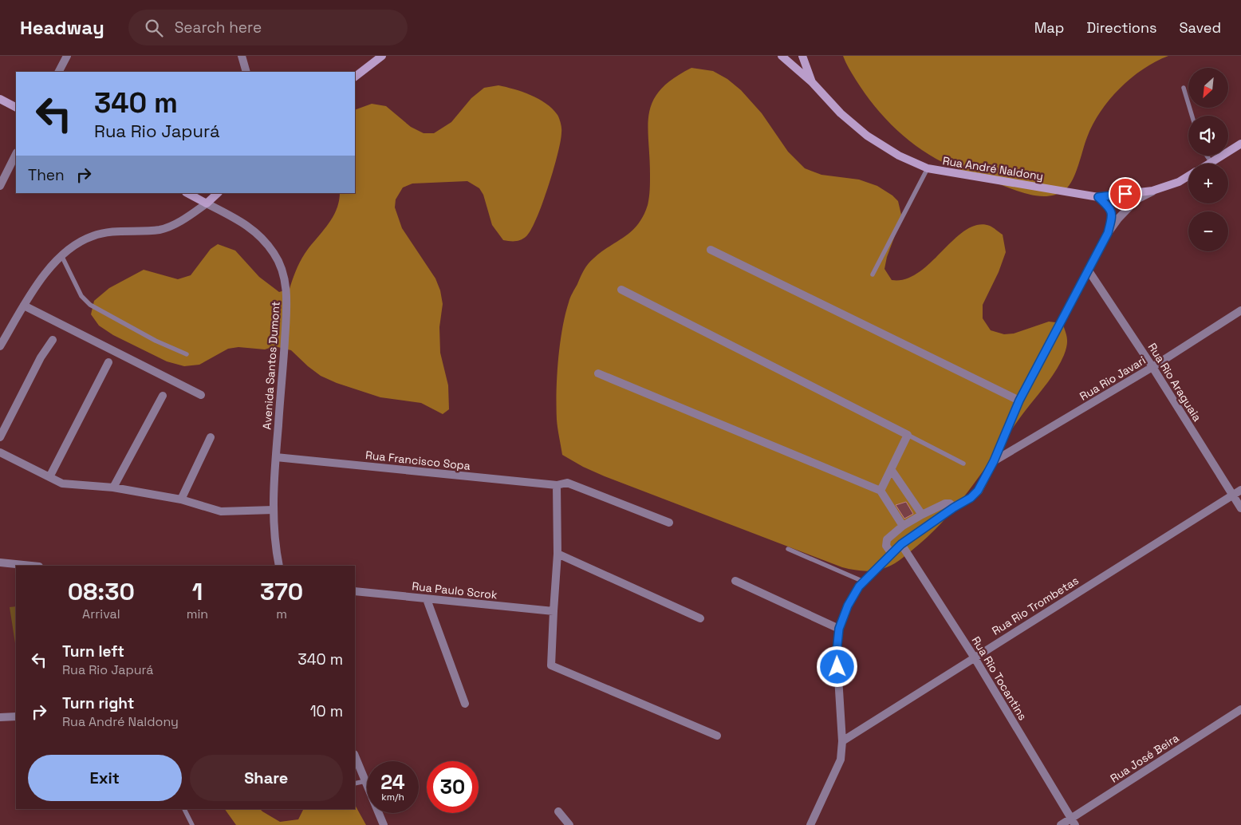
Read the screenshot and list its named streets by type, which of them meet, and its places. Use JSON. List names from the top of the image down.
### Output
{
  "streets": {
    "main road": ["Rua André Naldony"],
    "street": [
      "Avenida Santos Dumont",
      "Rua Rio Javari",
      "Rua Rio Araguaia",
      "Rua Francisco Sopa",
      "Rua Paulo Scrok",
      "Rua Rio Trombetas",
      "Rua Rio Tocantins",
      "Rua José Beira"
    ]
  },
  "crossings": [
    ["Avenida Santos Dumont", "Rua Francisco Sopa"],
    ["Rua Rio Javari", "Rua Rio Araguaia"],
    ["Rua Rio Araguaia", "Rua Rio Trombetas"],
    ["Rua Rio Trombetas", "Rua Rio Tocantins"],
    ["Rua Rio Tocantins", "Rua José Beira"]
  ],
  "north": "bottom left",
  "page": {
    "header": "Headway",
    "search": "Search here",
    "nav": ["Map", "Directions", "Saved"],
    "map_buttons": ["+", "−"],
    "turn": ["340 m", "Rua Rio Japurá"],
    "then": "Then",
    "eta": [
      "08:30",
      "Arrival",
      "1",
      "min",
      "370",
      "m"
    ],
    "list": [
      {
        "name": "Turn left",
        "note": "Rua Rio Japurá",
        "value": "340 m"
      },
      {
        "name": "Turn right",
        "note": "Rua André Naldony",
        "value": "10 m"
      }
    ],
    "buttons": ["Exit", "Share"],
    "speed": "24 km/h",
    "limit": "30"
  }
}
